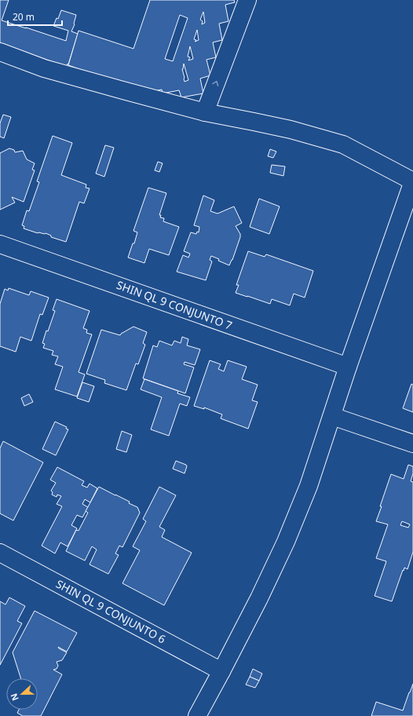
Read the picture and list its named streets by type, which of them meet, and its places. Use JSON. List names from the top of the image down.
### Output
{
  "streets": {
    "street": ["SHIN QL 9 CONJUNTO 7", "SHIN QL 9 CONJUNTO 6"]
  },
  "scale_bar": "20 m",
  "north": "left"
}
